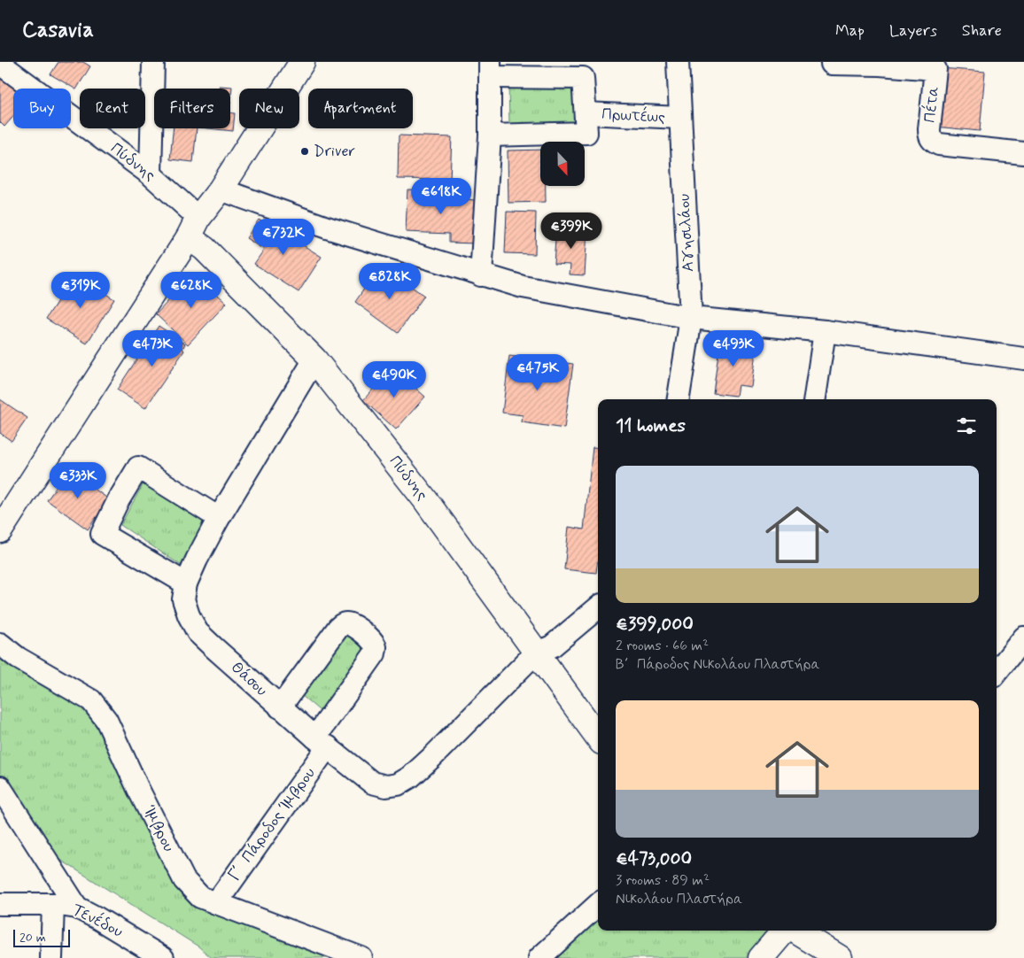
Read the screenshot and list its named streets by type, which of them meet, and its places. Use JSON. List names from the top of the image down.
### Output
{
  "streets": {
    "street": [
      "Πέτα",
      "Πρωτέως",
      "Πύδνης",
      "Αγησιλάου",
      "Θάσου",
      "Γ΄ Πάροδος Ίμβρου",
      "Ίμβρου",
      "Τενέδου"
    ]
  },
  "crossings": [
    ["Πρωτέως", "Αγησιλάου"],
    ["Πύδνης", "Θάσου"],
    ["Θάσου", "Γ΄ Πάροδος Ίμβρου"],
    ["Γ΄ Πάροδος Ίμβρου", "Ίμβρου"]
  ],
  "places": ["Driver"],
  "scale_bar": "20 m",
  "north": "bottom",
  "page": {
    "header": "Casavia",
    "nav": ["Map", "Layers", "Share"],
    "chip": [
      "Buy",
      "Rent",
      "Filters",
      "New",
      "Apartment"
    ],
    "price": [
      "€618K",
      "€399K",
      "€732K",
      "€828K",
      "€319K",
      "€628K",
      "€473K",
      "€493K",
      "€475K",
      "€490K",
      "€333K"
    ],
    "heading": "11 homes",
    "list": [
      {
        "name": "€399,000",
        "note": "2 rooms · 66 m² · Β΄ Πάροδος Νικολάου Πλαστήρα"
      },
      {
        "name": "€473,000",
        "note": "3 rooms · 89 m² · Νικολάου Πλαστήρα"
      }
    ],
    "scale": "20 m"
  }
}
